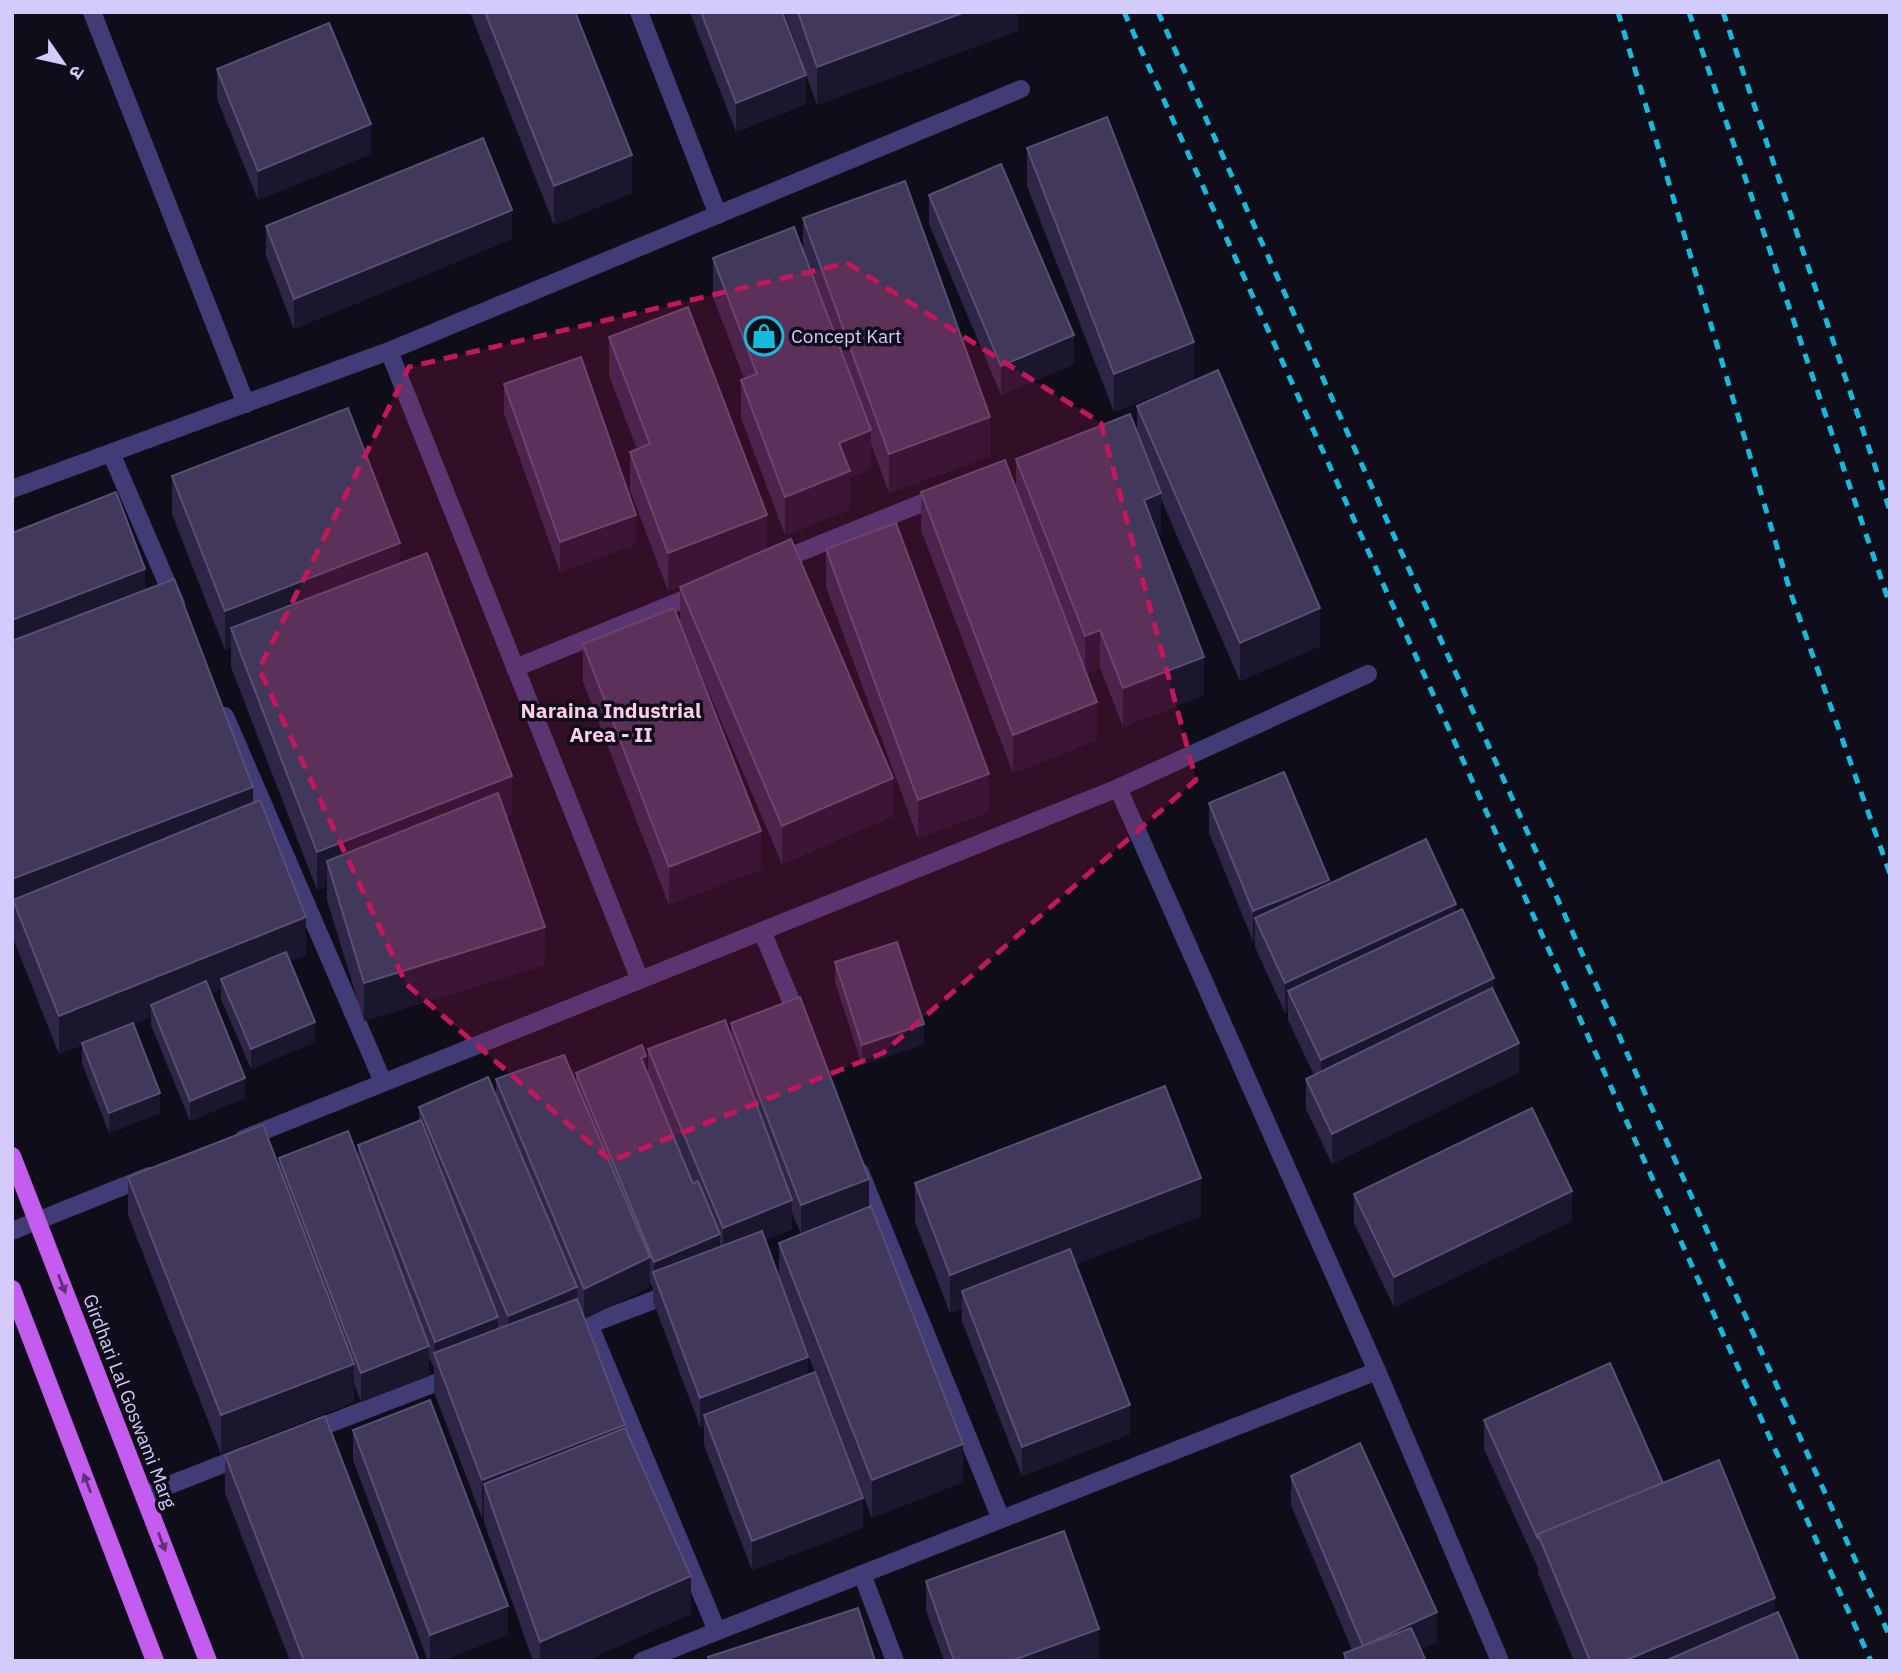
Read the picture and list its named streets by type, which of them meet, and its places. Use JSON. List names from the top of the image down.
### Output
{
  "streets": {
    "main road": ["Girdhari Lal Goswami Marg"]
  },
  "districts": ["Naraina Industrial Area - II"],
  "places": {
    "shop": ["Concept Kart"]
  },
  "north": "bottom right"
}
